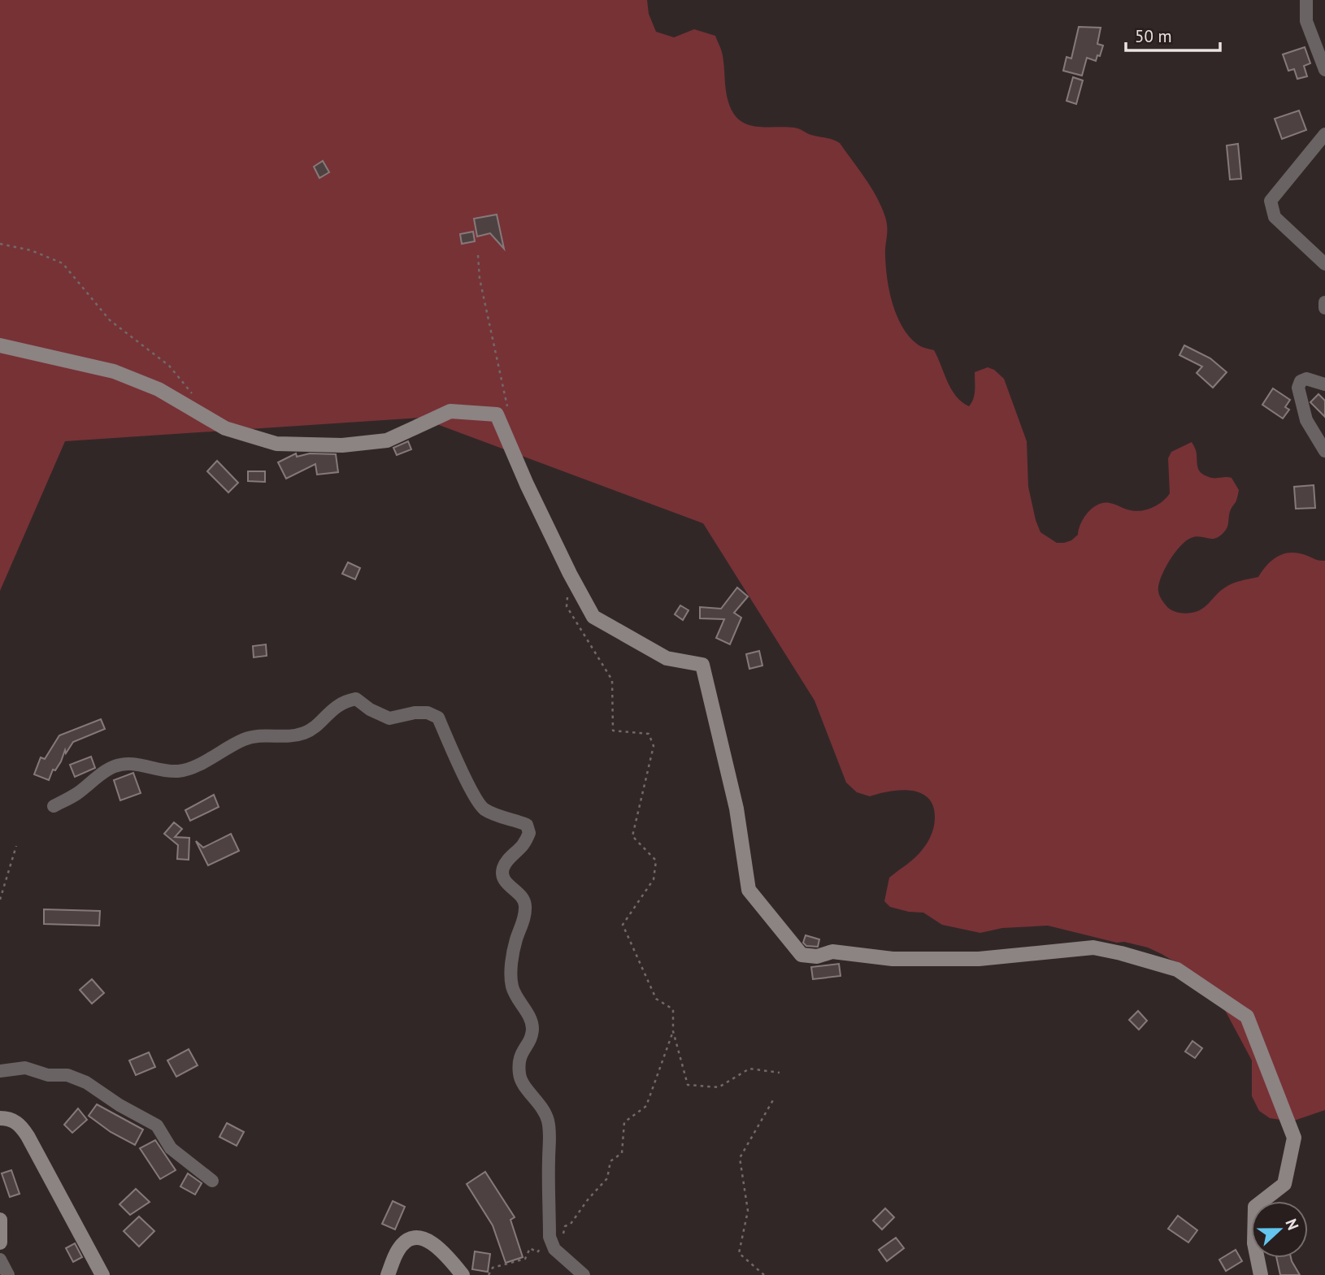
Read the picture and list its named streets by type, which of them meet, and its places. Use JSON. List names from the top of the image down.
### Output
{
  "scale_bar": "50 m",
  "north": "right"
}
